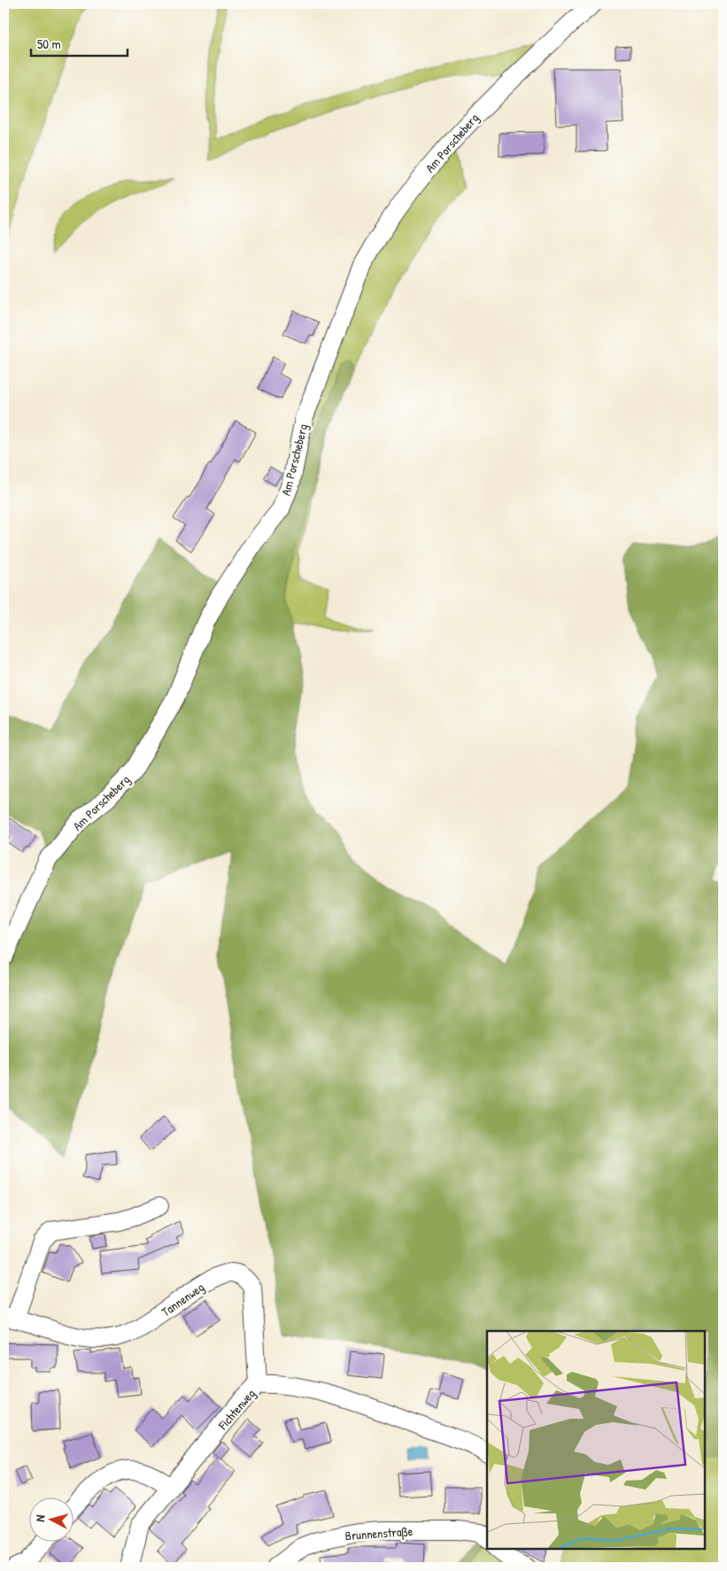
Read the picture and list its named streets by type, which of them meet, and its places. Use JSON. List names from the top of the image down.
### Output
{
  "streets": {
    "street": [
      "Am Porscheberg",
      "Tannenweg",
      "Fichtenweg",
      "Brunnenstraße"
    ]
  },
  "crossings": [
    ["Tannenweg", "Fichtenweg"]
  ],
  "scale_bar": "50 m",
  "north": "left"
}
